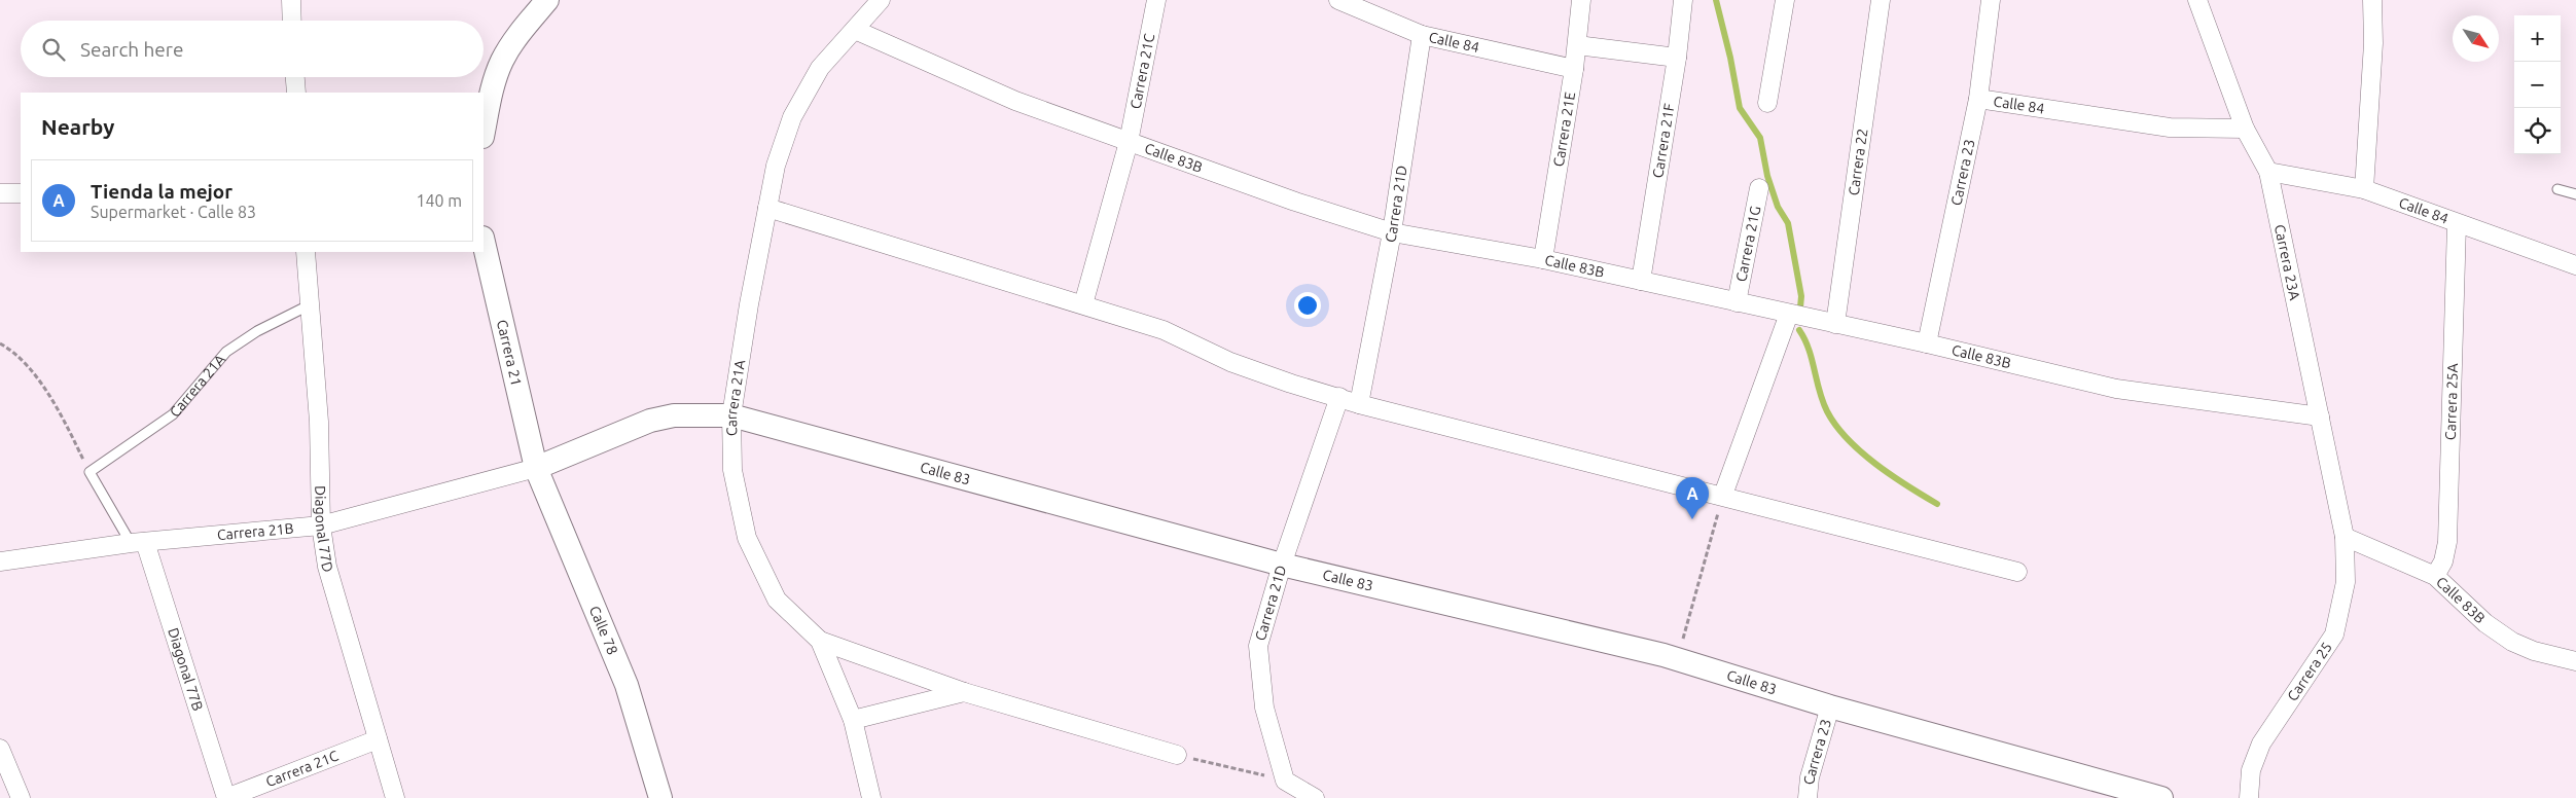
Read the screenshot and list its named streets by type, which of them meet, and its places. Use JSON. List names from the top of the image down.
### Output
{
  "streets": {
    "street": [
      "Calle 84",
      "Carrera 21C",
      "Carrera 21E",
      "Carrera 21F",
      "Calle 83B",
      "Carrera 22",
      "Carrera 23",
      "Carrera 21D",
      "Carrera 21G",
      "Carrera 23A",
      "Carrera 21",
      "Carrera 21A",
      "Carrera 25A",
      "Calle 83",
      "Diagonal 77D",
      "Carrera 21B",
      "Calle 78",
      "Diagonal 77B",
      "Carrera 25"
    ]
  },
  "crossings": [
    ["Calle 84", "Carrera 21E"],
    ["Calle 84", "Carrera 23"],
    ["Calle 84", "Carrera 21D"],
    ["Calle 84", "Carrera 23A"],
    ["Calle 84", "Carrera 25A"],
    ["Carrera 21C", "Calle 83B"],
    ["Carrera 21C", "Diagonal 77D"],
    ["Carrera 21C", "Diagonal 77B"],
    ["Carrera 21E", "Calle 83B"],
    ["Carrera 21F", "Calle 83B"],
    ["Calle 83B", "Carrera 22"],
    ["Calle 83B", "Carrera 23"],
    ["Calle 83B", "Carrera 21D"],
    ["Calle 83B", "Carrera 21G"],
    ["Calle 83B", "Carrera 23A"],
    ["Calle 83B", "Carrera 21A"],
    ["Calle 83B", "Carrera 25A"],
    ["Calle 83B", "Carrera 25"],
    ["Carrera 23", "Calle 83"],
    ["Carrera 21D", "Calle 83"],
    ["Carrera 23A", "Carrera 25"],
    ["Carrera 21", "Calle 83"],
    ["Carrera 21", "Carrera 21B"],
    ["Carrera 21", "Calle 78"],
    ["Carrera 21A", "Calle 83"],
    ["Carrera 21A", "Diagonal 77D"],
    ["Carrera 21A", "Diagonal 77B"],
    ["Calle 83", "Carrera 21B"],
    ["Calle 83", "Calle 78"],
    ["Diagonal 77D", "Carrera 21B"],
    ["Carrera 21B", "Calle 78"],
    ["Carrera 21B", "Diagonal 77B"]
  ],
  "north": "bottom right",
  "page": {
    "map_buttons": ["+", "−"],
    "search": "Search here",
    "heading": "Nearby",
    "list": [
      {
        "mark": "A",
        "name": "Tienda la mejor",
        "note": "Supermarket · Calle 83",
        "value": "140 m"
      }
    ],
    "pins": "A"
  }
}
